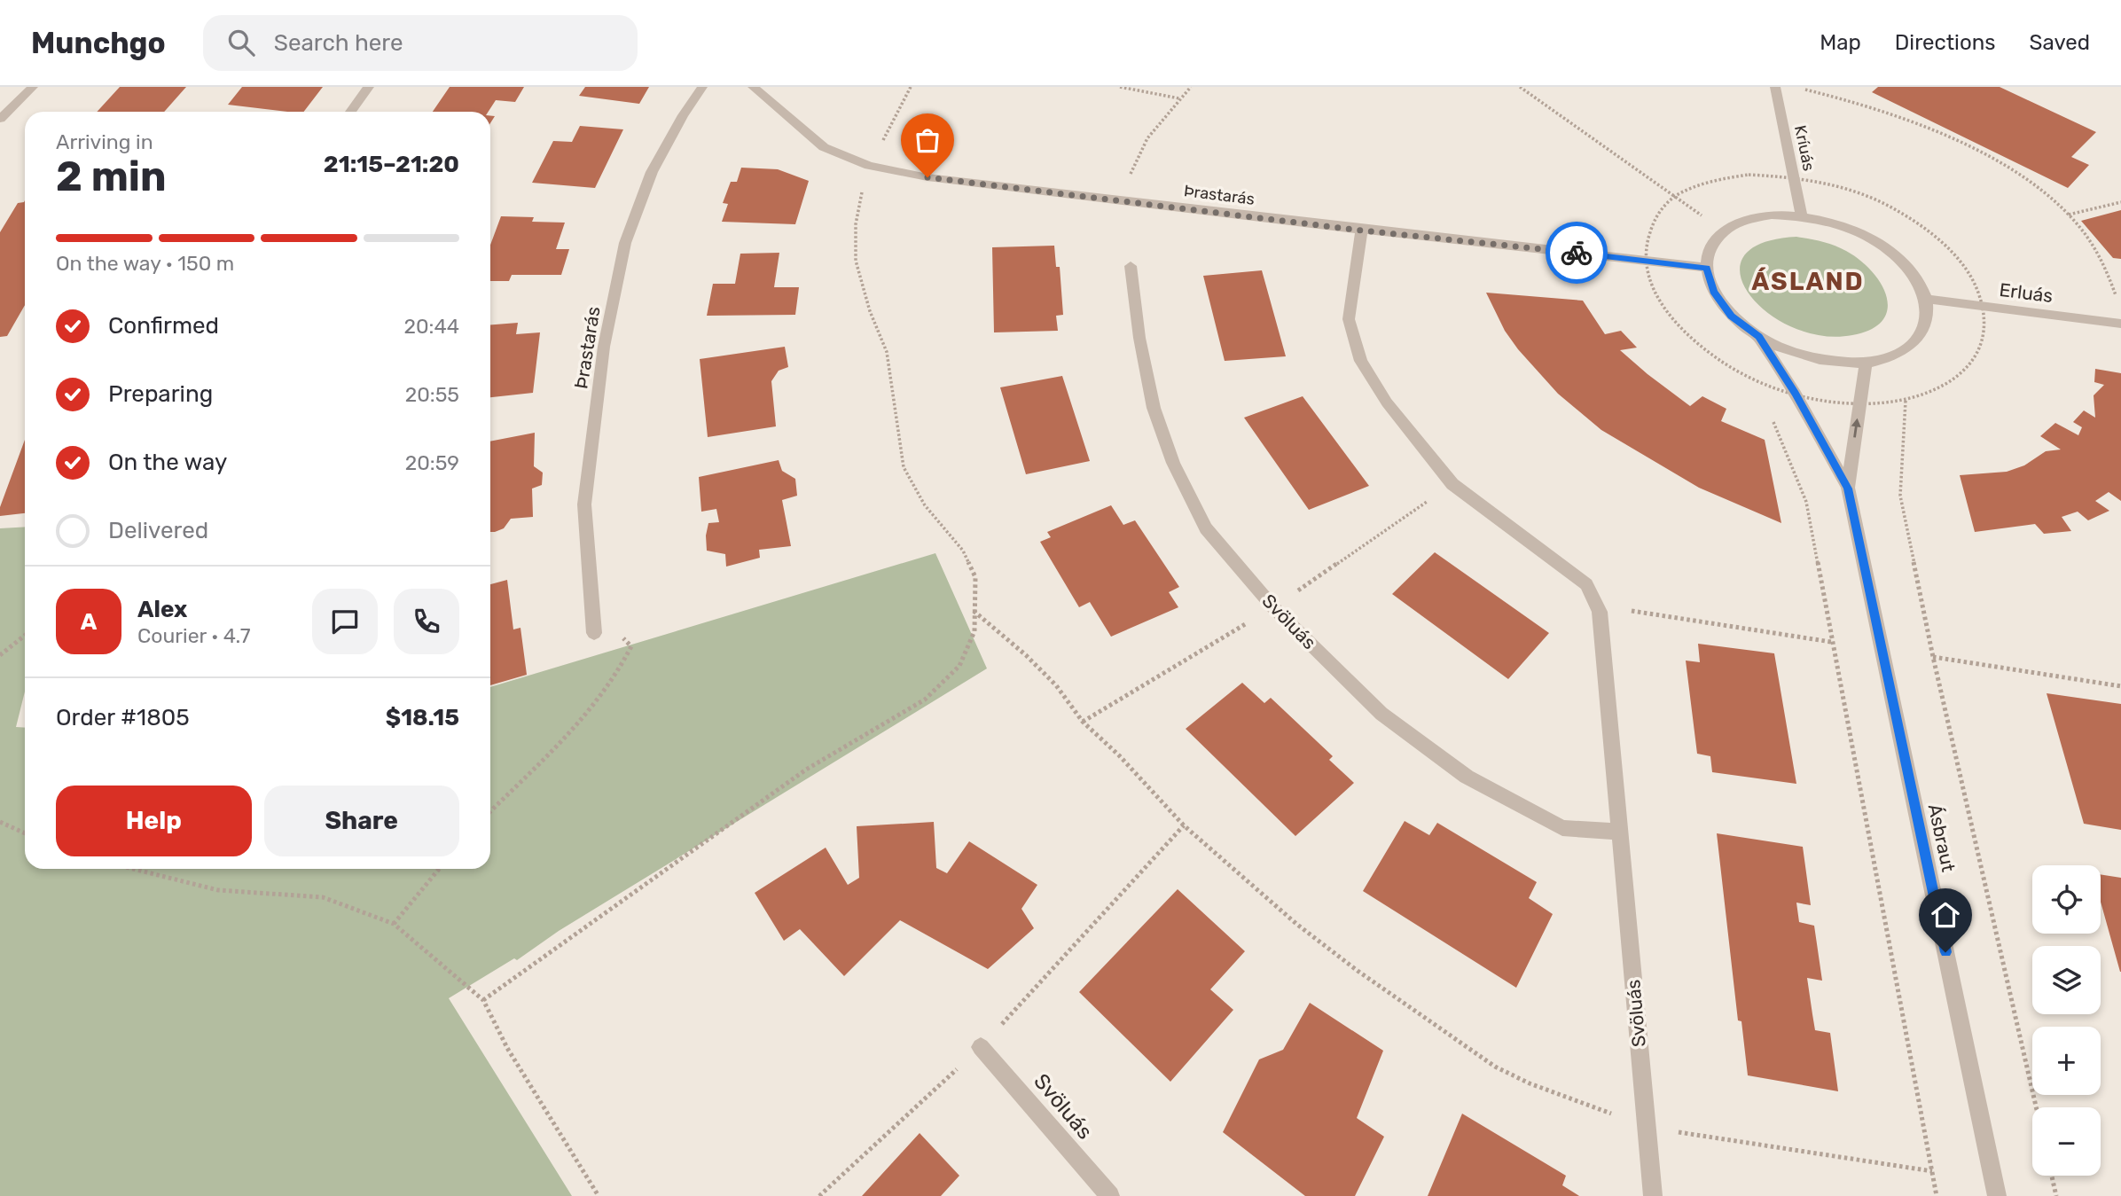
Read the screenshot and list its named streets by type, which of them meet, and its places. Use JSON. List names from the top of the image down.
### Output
{
  "streets": {
    "street": [
      "Kríuás",
      "Þrastarás",
      "Erluás",
      "Svöluás",
      "Ásbraut"
    ]
  },
  "crossings": [
    ["Kríuás", "Þrastarás"],
    ["Kríuás", "Erluás"],
    ["Kríuás", "Ásbraut"],
    ["Þrastarás", "Erluás"],
    ["Þrastarás", "Svöluás"],
    ["Þrastarás", "Ásbraut"],
    ["Erluás", "Ásbraut"]
  ],
  "districts": ["ÁSLAND"],
  "page": {
    "header": "Munchgo",
    "search": "Search here",
    "nav": ["Map", "Directions", "Saved"],
    "heading": ["2 min", "Arriving in", "21:15–21:20"],
    "panel": [
      "Alex",
      "Courier · 4.7",
      "Order #1805",
      "$18.15"
    ],
    "bar": "On the way · 150 m",
    "list": [
      ["Confirmed", "20:44"],
      ["Preparing", "20:55"],
      ["On the way", "20:59"],
      "Delivered"
    ],
    "round": "A",
    "buttons": ["Help", "Share"],
    "map_buttons": ["+", "−"]
  }
}
